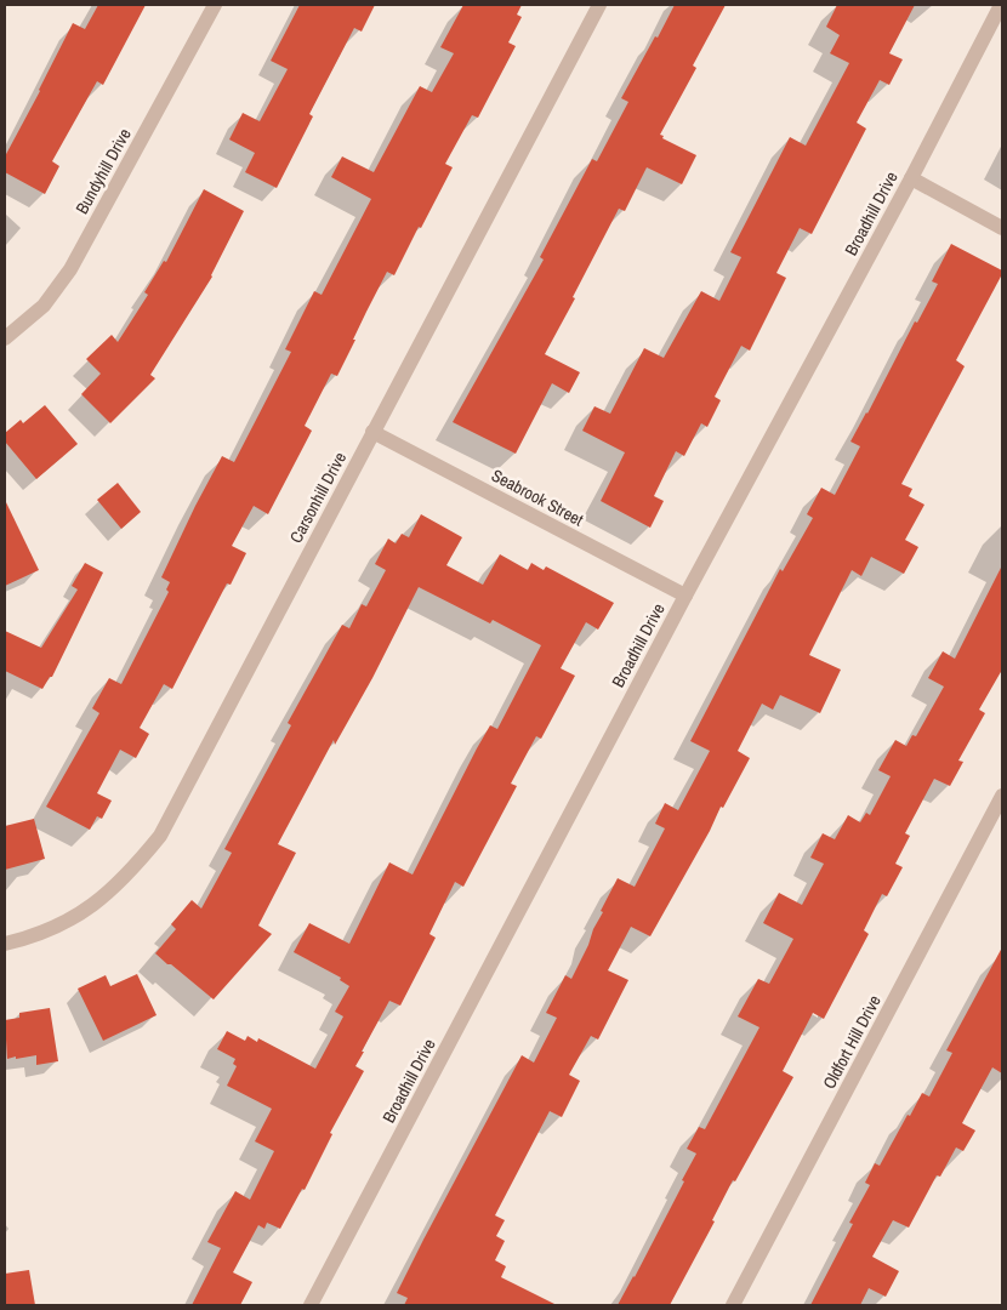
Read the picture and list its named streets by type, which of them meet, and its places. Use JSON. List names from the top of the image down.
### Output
{
  "streets": {
    "street": [
      "Bundyhill Drive",
      "Broadhill Drive",
      "Carsonhill Drive",
      "Seabrook Street",
      "Oldfort Hill Drive"
    ]
  },
  "crossings": [
    ["Broadhill Drive", "Seabrook Street"],
    ["Carsonhill Drive", "Seabrook Street"]
  ]
}
